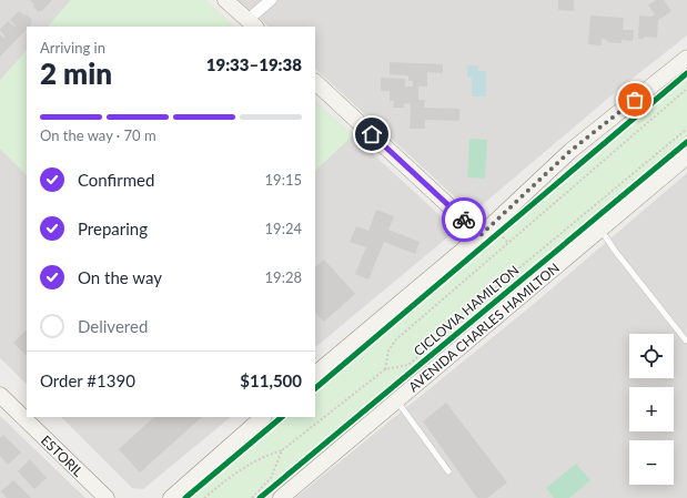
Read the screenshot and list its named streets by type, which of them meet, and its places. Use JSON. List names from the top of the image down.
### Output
{
  "streets": {
    "main road": ["AVENIDA CHARLES HAMILTON", "ESTORIL"],
    "cycle path": ["CICLOVIA HAMILTON"]
  },
  "page": {
    "heading": ["2 min", "Arriving in", "19:33–19:38"],
    "panel": ["Order #1390", "$11,500"],
    "bar": "On the way · 70 m",
    "list": [
      ["Confirmed", "19:15"],
      ["Preparing", "19:24"],
      ["On the way", "19:28"],
      "Delivered"
    ],
    "map_buttons": ["+", "−"]
  }
}
